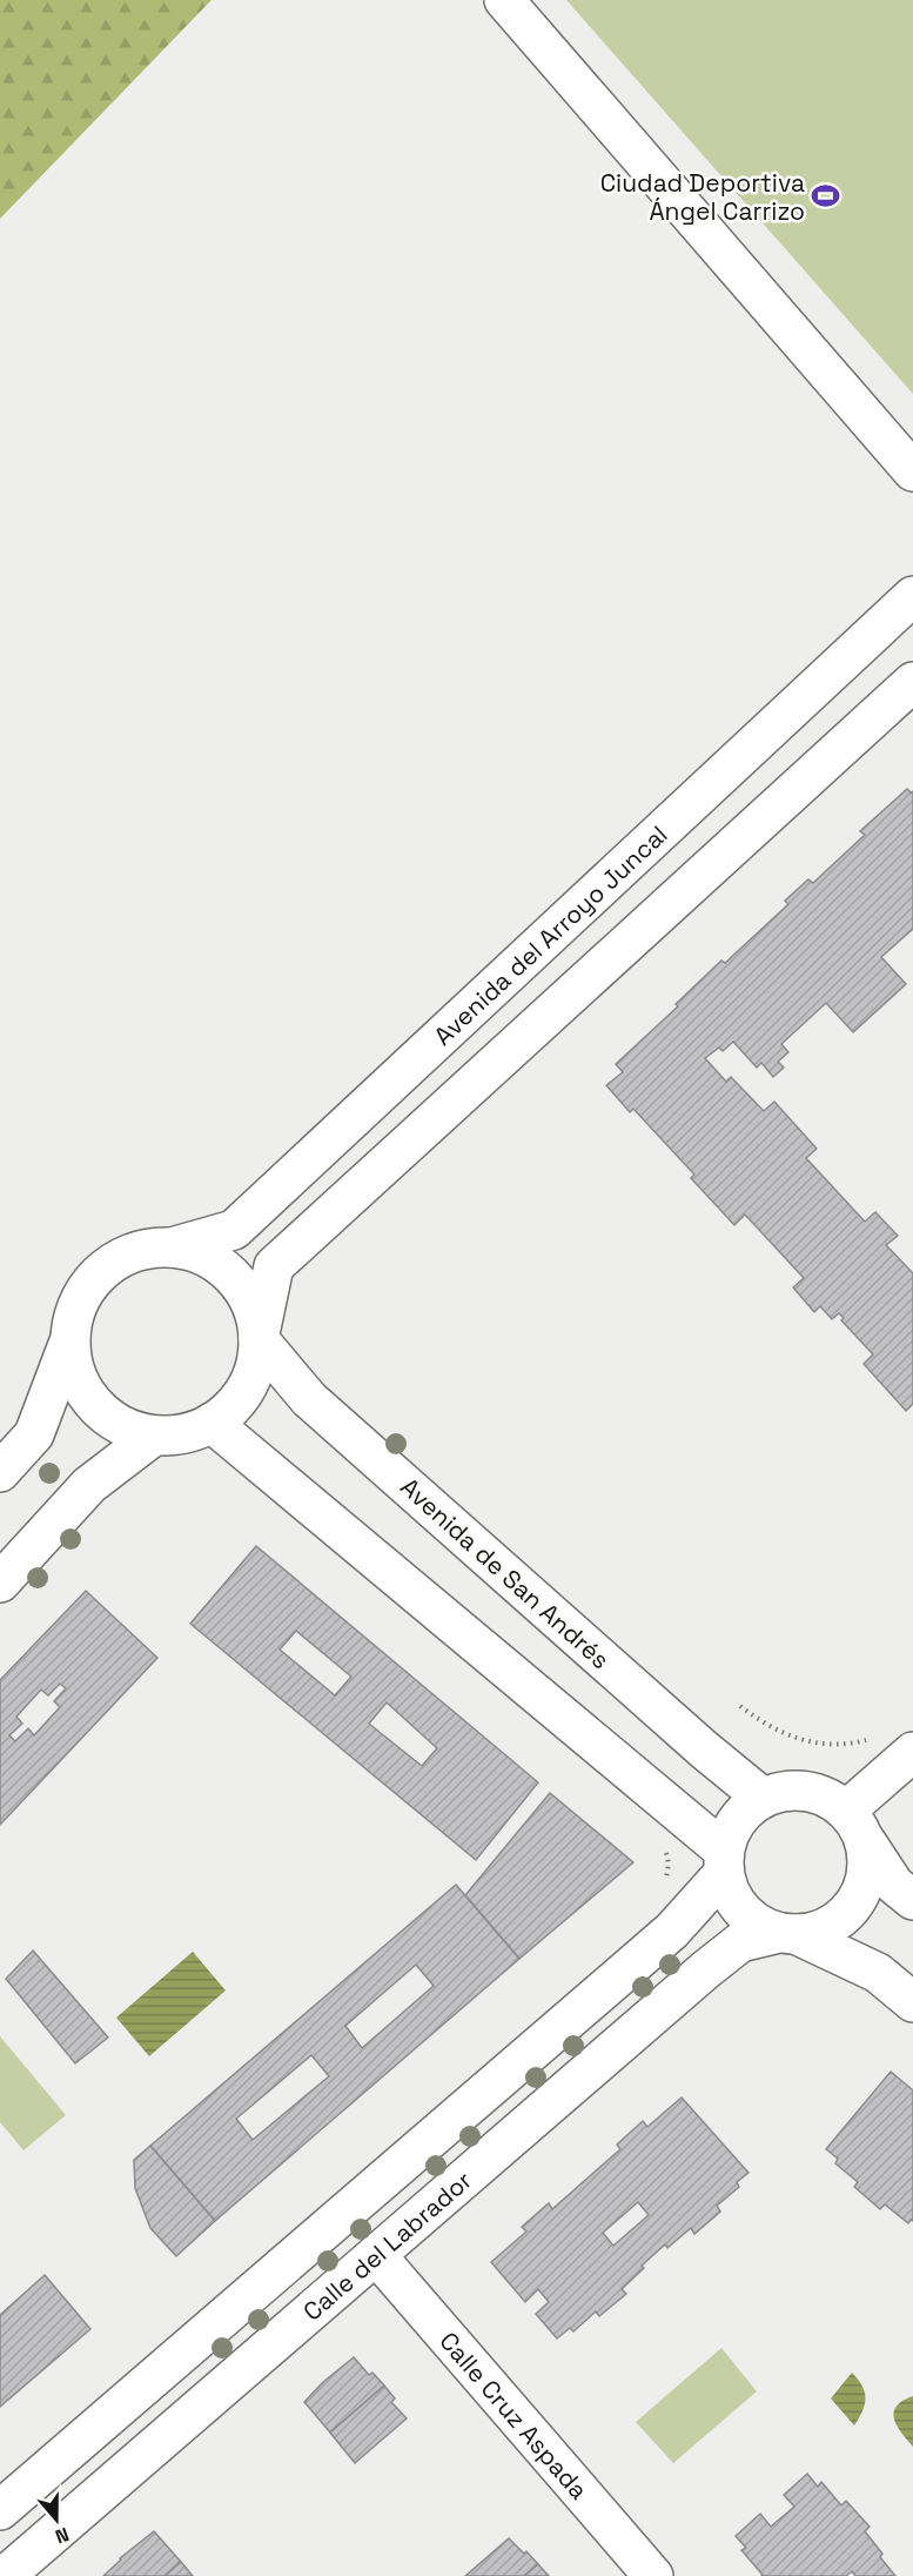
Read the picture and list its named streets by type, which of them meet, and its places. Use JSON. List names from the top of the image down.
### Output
{
  "streets": {
    "street": [
      "Avenida del Arroyo Juncal",
      "Avenida de San Andrés",
      "Calle del Labrador",
      "Calle Cruz Aspada"
    ]
  },
  "crossings": [
    ["Avenida del Arroyo Juncal", "Avenida de San Andrés"],
    ["Avenida de San Andrés", "Calle del Labrador"],
    ["Calle del Labrador", "Calle Cruz Aspada"]
  ],
  "places": {
    "sports": ["Ciudad Deportiva Ángel Carrizo"]
  },
  "north": "bottom"
}
